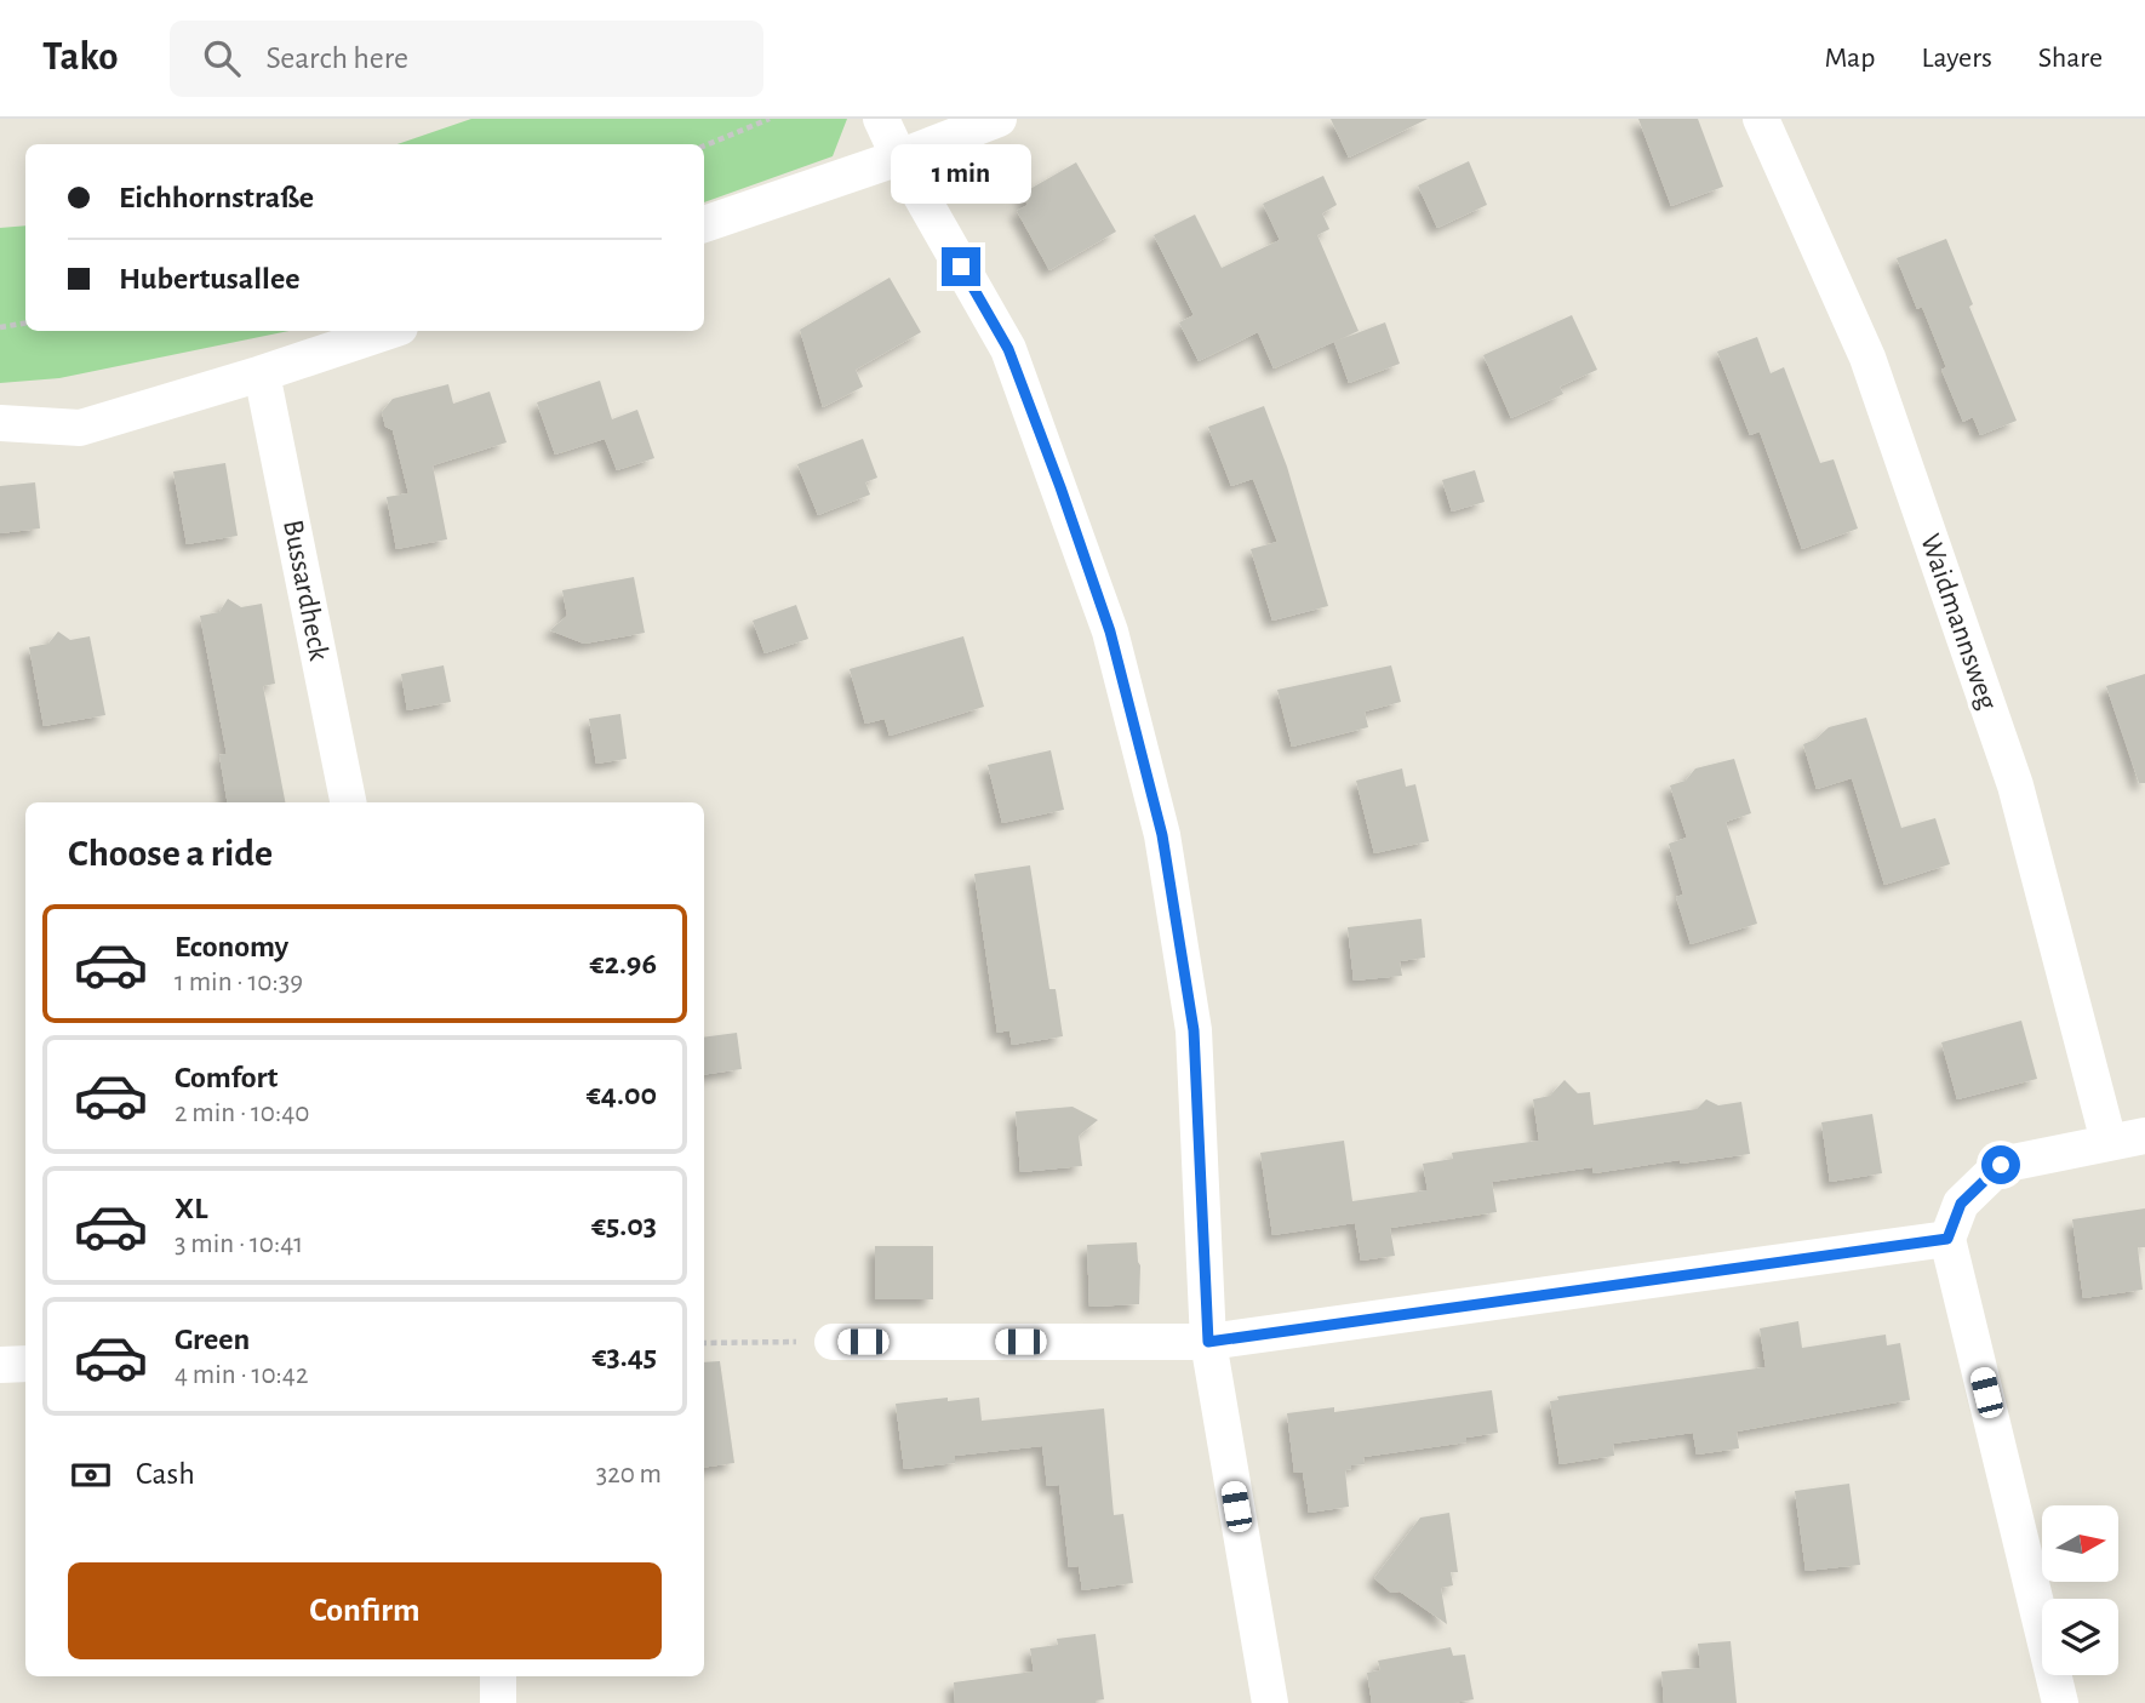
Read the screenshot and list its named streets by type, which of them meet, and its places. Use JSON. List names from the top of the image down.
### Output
{
  "streets": {
    "street": ["Bussardheck", "Waidmannsweg"]
  },
  "north": "right",
  "page": {
    "header": "Tako",
    "search": "Search here",
    "nav": ["Map", "Layers", "Share"],
    "bubble": "1 min",
    "banner": ["Eichhornstraße", "Hubertusallee"],
    "heading": "Choose a ride",
    "list": [
      {
        "name": "Economy",
        "note": "1 min · 10:39",
        "value": "€2.96"
      },
      {
        "name": "Comfort",
        "note": "2 min · 10:40",
        "value": "€4.00"
      },
      {
        "name": "XL",
        "note": "3 min · 10:41",
        "value": "€5.03"
      },
      {
        "name": "Green",
        "note": "4 min · 10:42",
        "value": "€3.45"
      }
    ],
    "pay": ["Cash", "320 m"],
    "buttons": "Confirm"
  }
}
